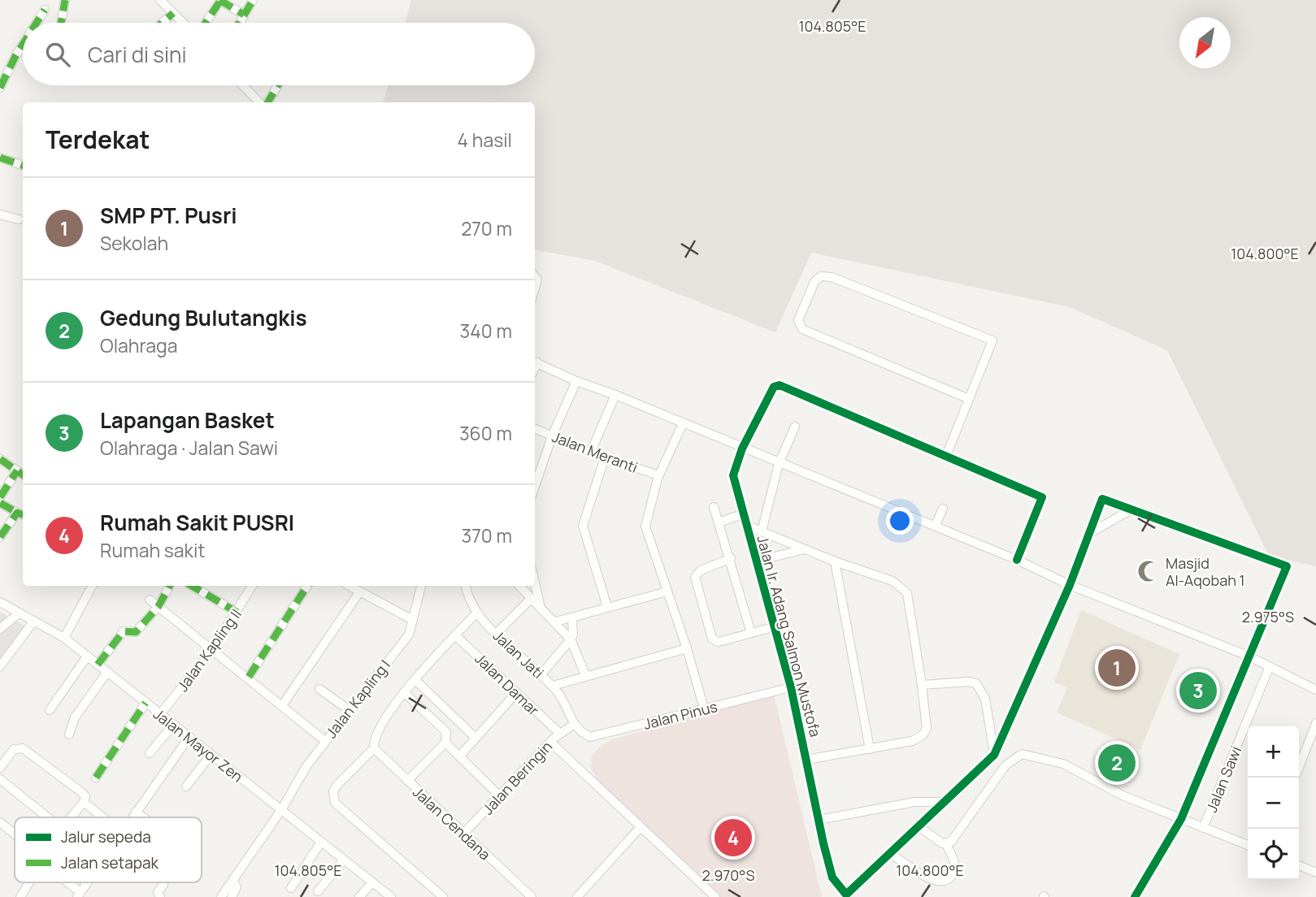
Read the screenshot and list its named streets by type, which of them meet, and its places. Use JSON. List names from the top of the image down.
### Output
{
  "streets": {
    "street": [
      "Jalan Meranti",
      "Jalan Ir. Adang Salmon Mustofa",
      "Jalan Kapling II",
      "Jalan Jati",
      "Jalan Damar",
      "Jalan Kapling I",
      "Jalan Pinus",
      "Jalan Mayor Zen",
      "Jalan Beringin",
      "Jalan Sawi",
      "Jalan Cendana"
    ]
  },
  "crossings": [
    ["Jalan Ir. Adang Salmon Mustofa", "Jalan Pinus"],
    ["Jalan Kapling II", "Jalan Mayor Zen"],
    ["Jalan Jati", "Jalan Pinus"],
    ["Jalan Jati", "Jalan Beringin"],
    ["Jalan Damar", "Jalan Beringin"],
    ["Jalan Kapling I", "Jalan Mayor Zen"],
    ["Jalan Pinus", "Jalan Beringin"],
    ["Jalan Beringin", "Jalan Cendana"]
  ],
  "places": {
    "mosque": ["Masjid Al-Aqobah 1"]
  },
  "legend": ["Jalur sepeda", "Jalan setapak"],
  "north": "bottom left",
  "page": {
    "search": "Cari di sini",
    "heading": ["Terdekat", "4 hasil"],
    "list": [
      {
        "mark": "1",
        "name": "SMP PT. Pusri",
        "note": "Sekolah",
        "value": "270 m"
      },
      {
        "mark": "2",
        "name": "Gedung Bulutangkis",
        "note": "Olahraga",
        "value": "340 m"
      },
      {
        "mark": "3",
        "name": "Lapangan Basket",
        "note": "Olahraga · Jalan Sawi",
        "value": "360 m"
      },
      {
        "mark": "4",
        "name": "Rumah Sakit PUSRI",
        "note": "Rumah sakit",
        "value": "370 m"
      }
    ],
    "pins": [
      "1",
      "3",
      "2",
      "4"
    ],
    "map_buttons": ["+", "−"]
  },
  "coordinates": [
    "104.805°E",
    "104.800°E",
    "2.975°S",
    "2.970°S"
  ]
}
